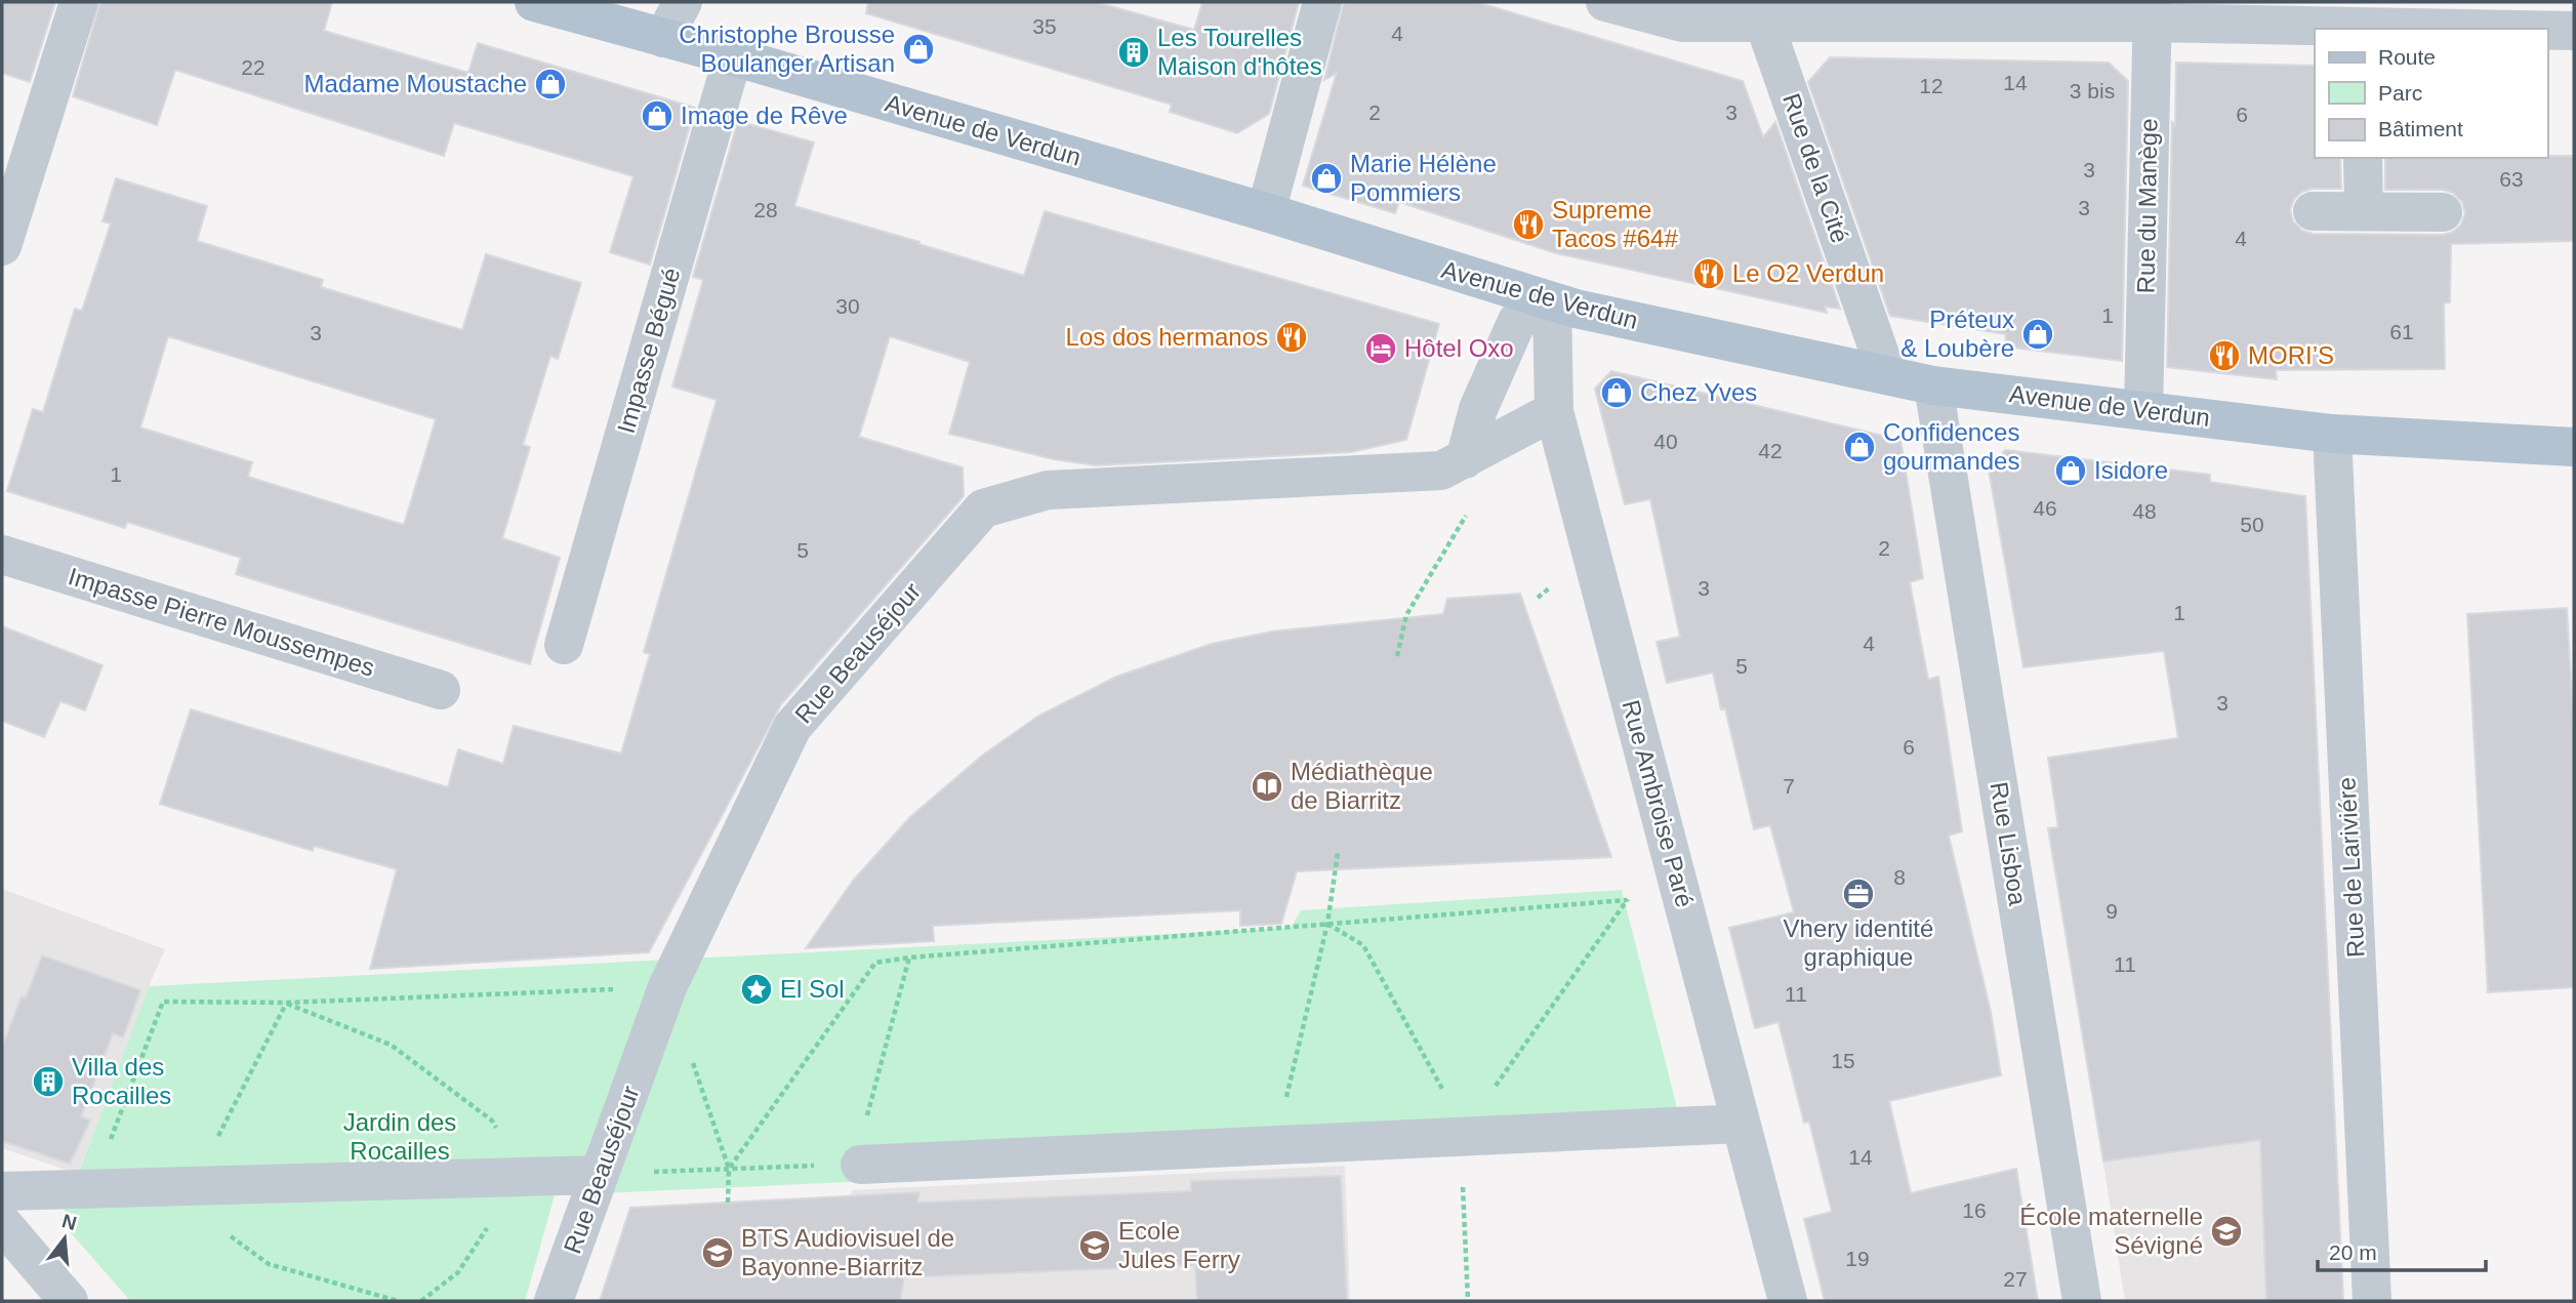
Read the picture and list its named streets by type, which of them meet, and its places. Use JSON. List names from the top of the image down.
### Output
{
  "streets": {
    "main road": ["Avenue de Verdun"],
    "street": [
      "Rue de la Cité",
      "Rue du Manège",
      "Impasse Bégué",
      "Impasse Pierre Moussempes",
      "Rue Beauséjour",
      "Rue Ambroise Paré",
      "Rue Lisboa",
      "Rue de Lariviére"
    ]
  },
  "crossings": [
    ["Avenue de Verdun", "Rue de la Cité"],
    ["Avenue de Verdun", "Rue du Manège"],
    ["Avenue de Verdun", "Impasse Bégué"],
    ["Avenue de Verdun", "Rue Ambroise Paré"],
    ["Avenue de Verdun", "Rue Lisboa"],
    ["Avenue de Verdun", "Rue de Lariviére"],
    ["Rue Beauséjour", "Rue Ambroise Paré"]
  ],
  "parks": ["Jardin des Rocailles"],
  "places": {
    "shop": [
      "Christophe Brousse Boulanger Artisan",
      "Madame Moustache",
      "Image de Rêve",
      "Marie Hélène Pommiers",
      "Préteux & Loubère",
      "Chez Yves",
      "Confidences gourmandes",
      "Isidore"
    ],
    "building": ["Les Tourelles Maison d'hôtes", "Villa des Rocailles"],
    "restaurant": [
      "Supreme Tacos #64#",
      "Le O2 Verdun",
      "Los dos hermanos",
      "MORI’S"
    ],
    "hotel": ["Hôtel Oxo"],
    "library": ["Médiathèque de Biarritz"],
    "office": ["Vhery identité graphique"],
    "place": ["El Sol"],
    "school or university": ["École maternelle Sévigné", "Ecole Jules Ferry", "BTS Audiovisuel de Bayonne-Biarritz"]
  },
  "house_numbers": [
    "35",
    "4",
    "22",
    "14",
    "12",
    "3 bis",
    "2",
    "3",
    "6",
    "3",
    "63",
    "3",
    "28",
    "4",
    "30",
    "1",
    "61",
    "3",
    "40",
    "42",
    "1",
    "46",
    "48",
    "50",
    "2",
    "5",
    "3",
    "1",
    "4",
    "5",
    "3",
    "6",
    "7",
    "8",
    "9",
    "11",
    "11",
    "15",
    "14",
    "16",
    "19",
    "27"
  ],
  "legend": ["Route", "Parc", "Bâtiment"],
  "scale_bar": "20 m",
  "north": "top"
}
